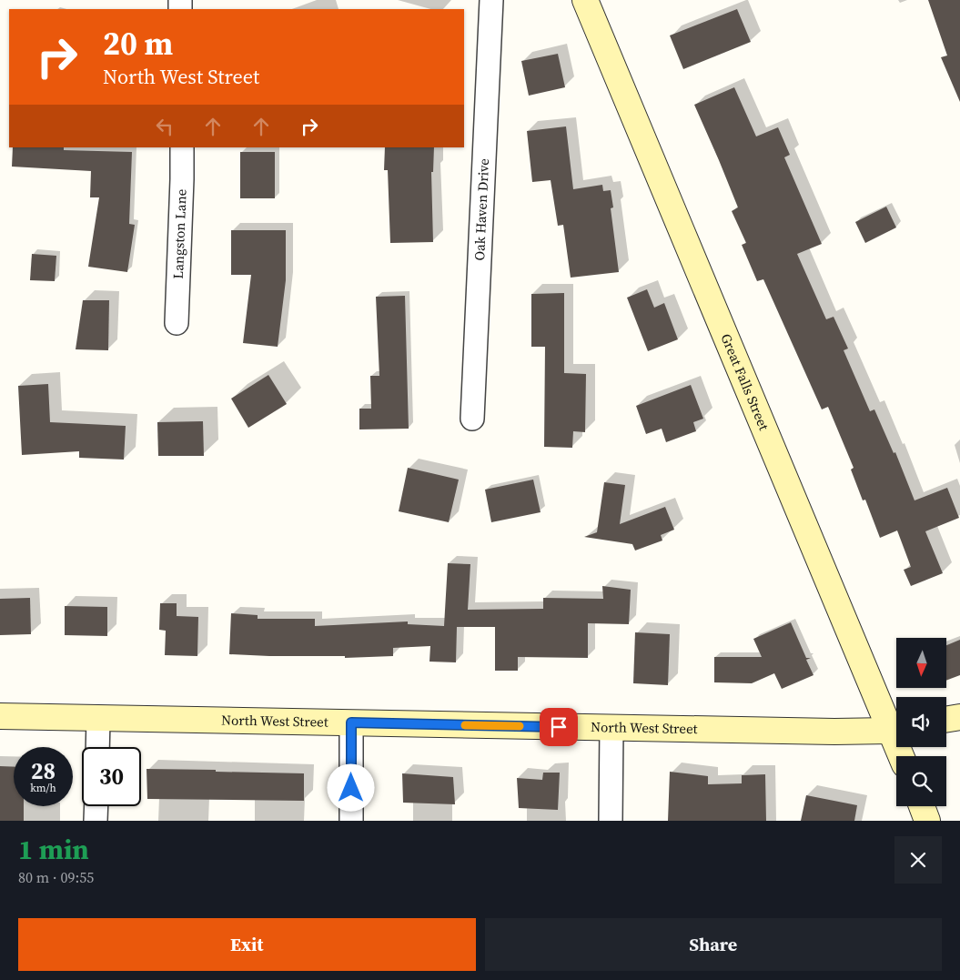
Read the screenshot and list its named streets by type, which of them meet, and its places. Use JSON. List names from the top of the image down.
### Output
{
  "streets": {
    "main road": ["Great Falls Street", "North West Street"],
    "street": ["Oak Haven Drive", "Langston Lane"]
  },
  "north": "bottom",
  "page": {
    "turn": ["20 m", "North West Street"],
    "speed": "28 km/h",
    "limit": "30",
    "heading": ["1 min", "80 m · 09:55"],
    "buttons": ["Exit", "Share"]
  }
}
